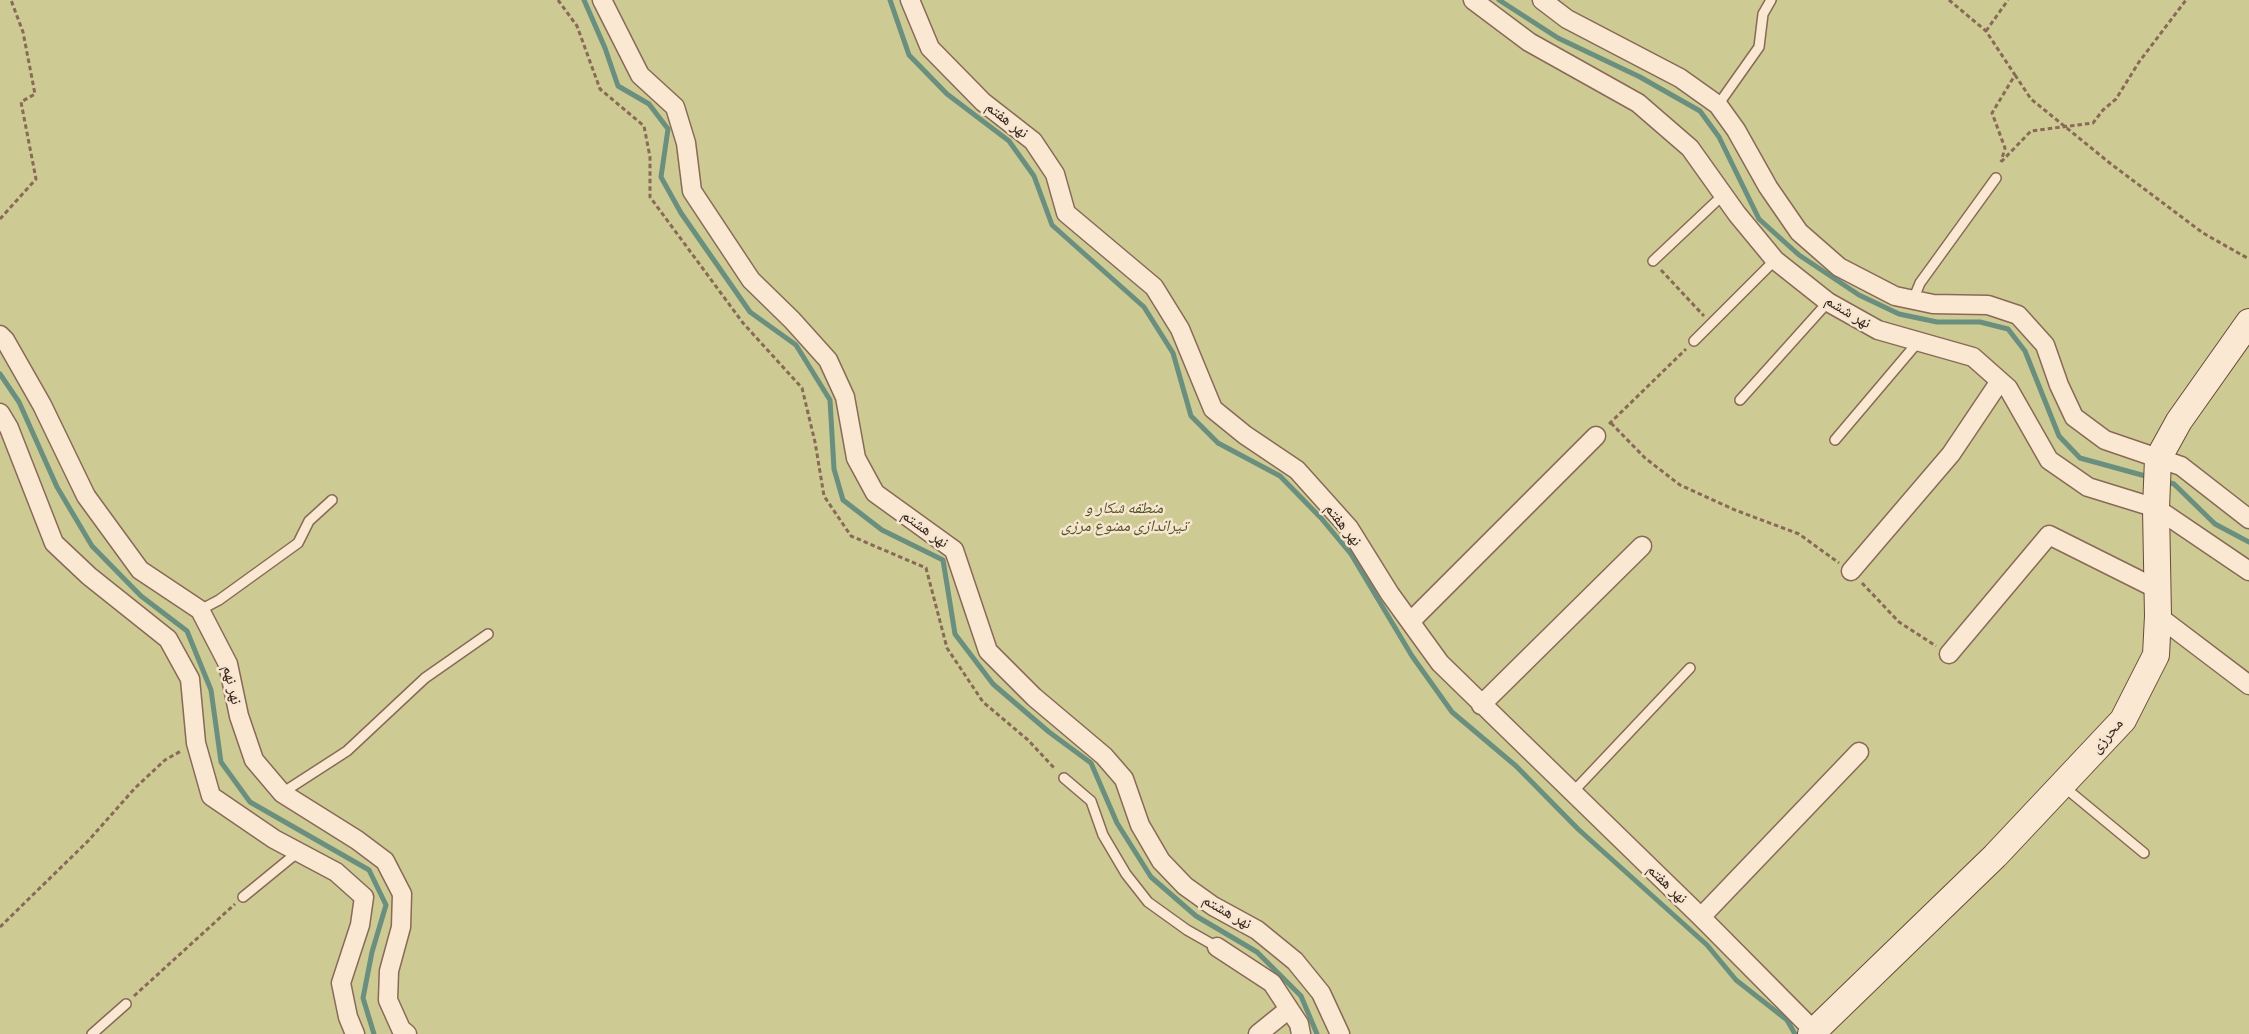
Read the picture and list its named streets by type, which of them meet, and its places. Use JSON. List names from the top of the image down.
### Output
{
  "streets": {
    "street": [
      "نهر هفتم",
      "نهر ششم",
      "نهر هشتم",
      "نهر نهم",
      "محرزی"
    ]
  },
  "crossings": [
    ["نهر هفتم", "محرزی"],
    ["نهر ششم", "محرزی"]
  ],
  "parks": ["منطقه شکار و تیراندازی ممنوع مرزی"]
}
